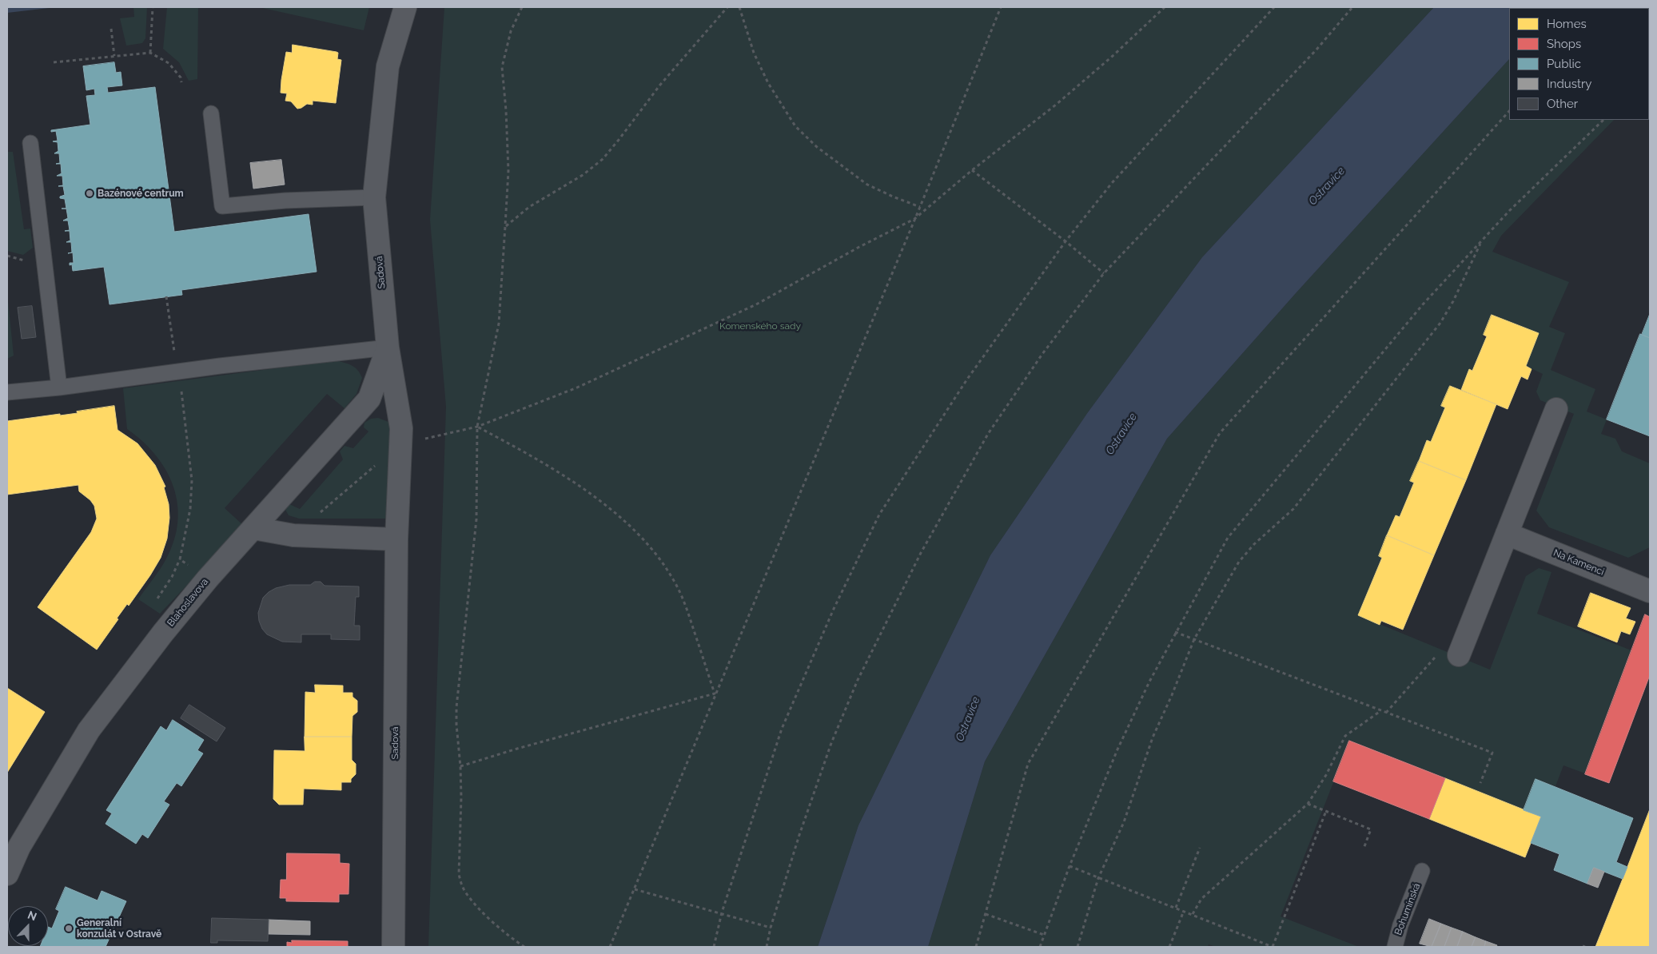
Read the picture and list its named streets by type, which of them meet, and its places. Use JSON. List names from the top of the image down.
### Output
{
  "streets": {
    "street": ["Sadová", "Na Kamenci", "Blahoslavova"],
    "lane": ["Bohumínská"]
  },
  "crossings": [
    ["Sadová", "Blahoslavova"]
  ],
  "water": ["Ostravice"],
  "parks": ["Komenského sady"],
  "places": ["Bazénové centrum", "Generalní konzulát v Ostravě"],
  "legend": [
    "Homes",
    "Shops",
    "Public",
    "Industry",
    "Other"
  ],
  "north": "top"
}
